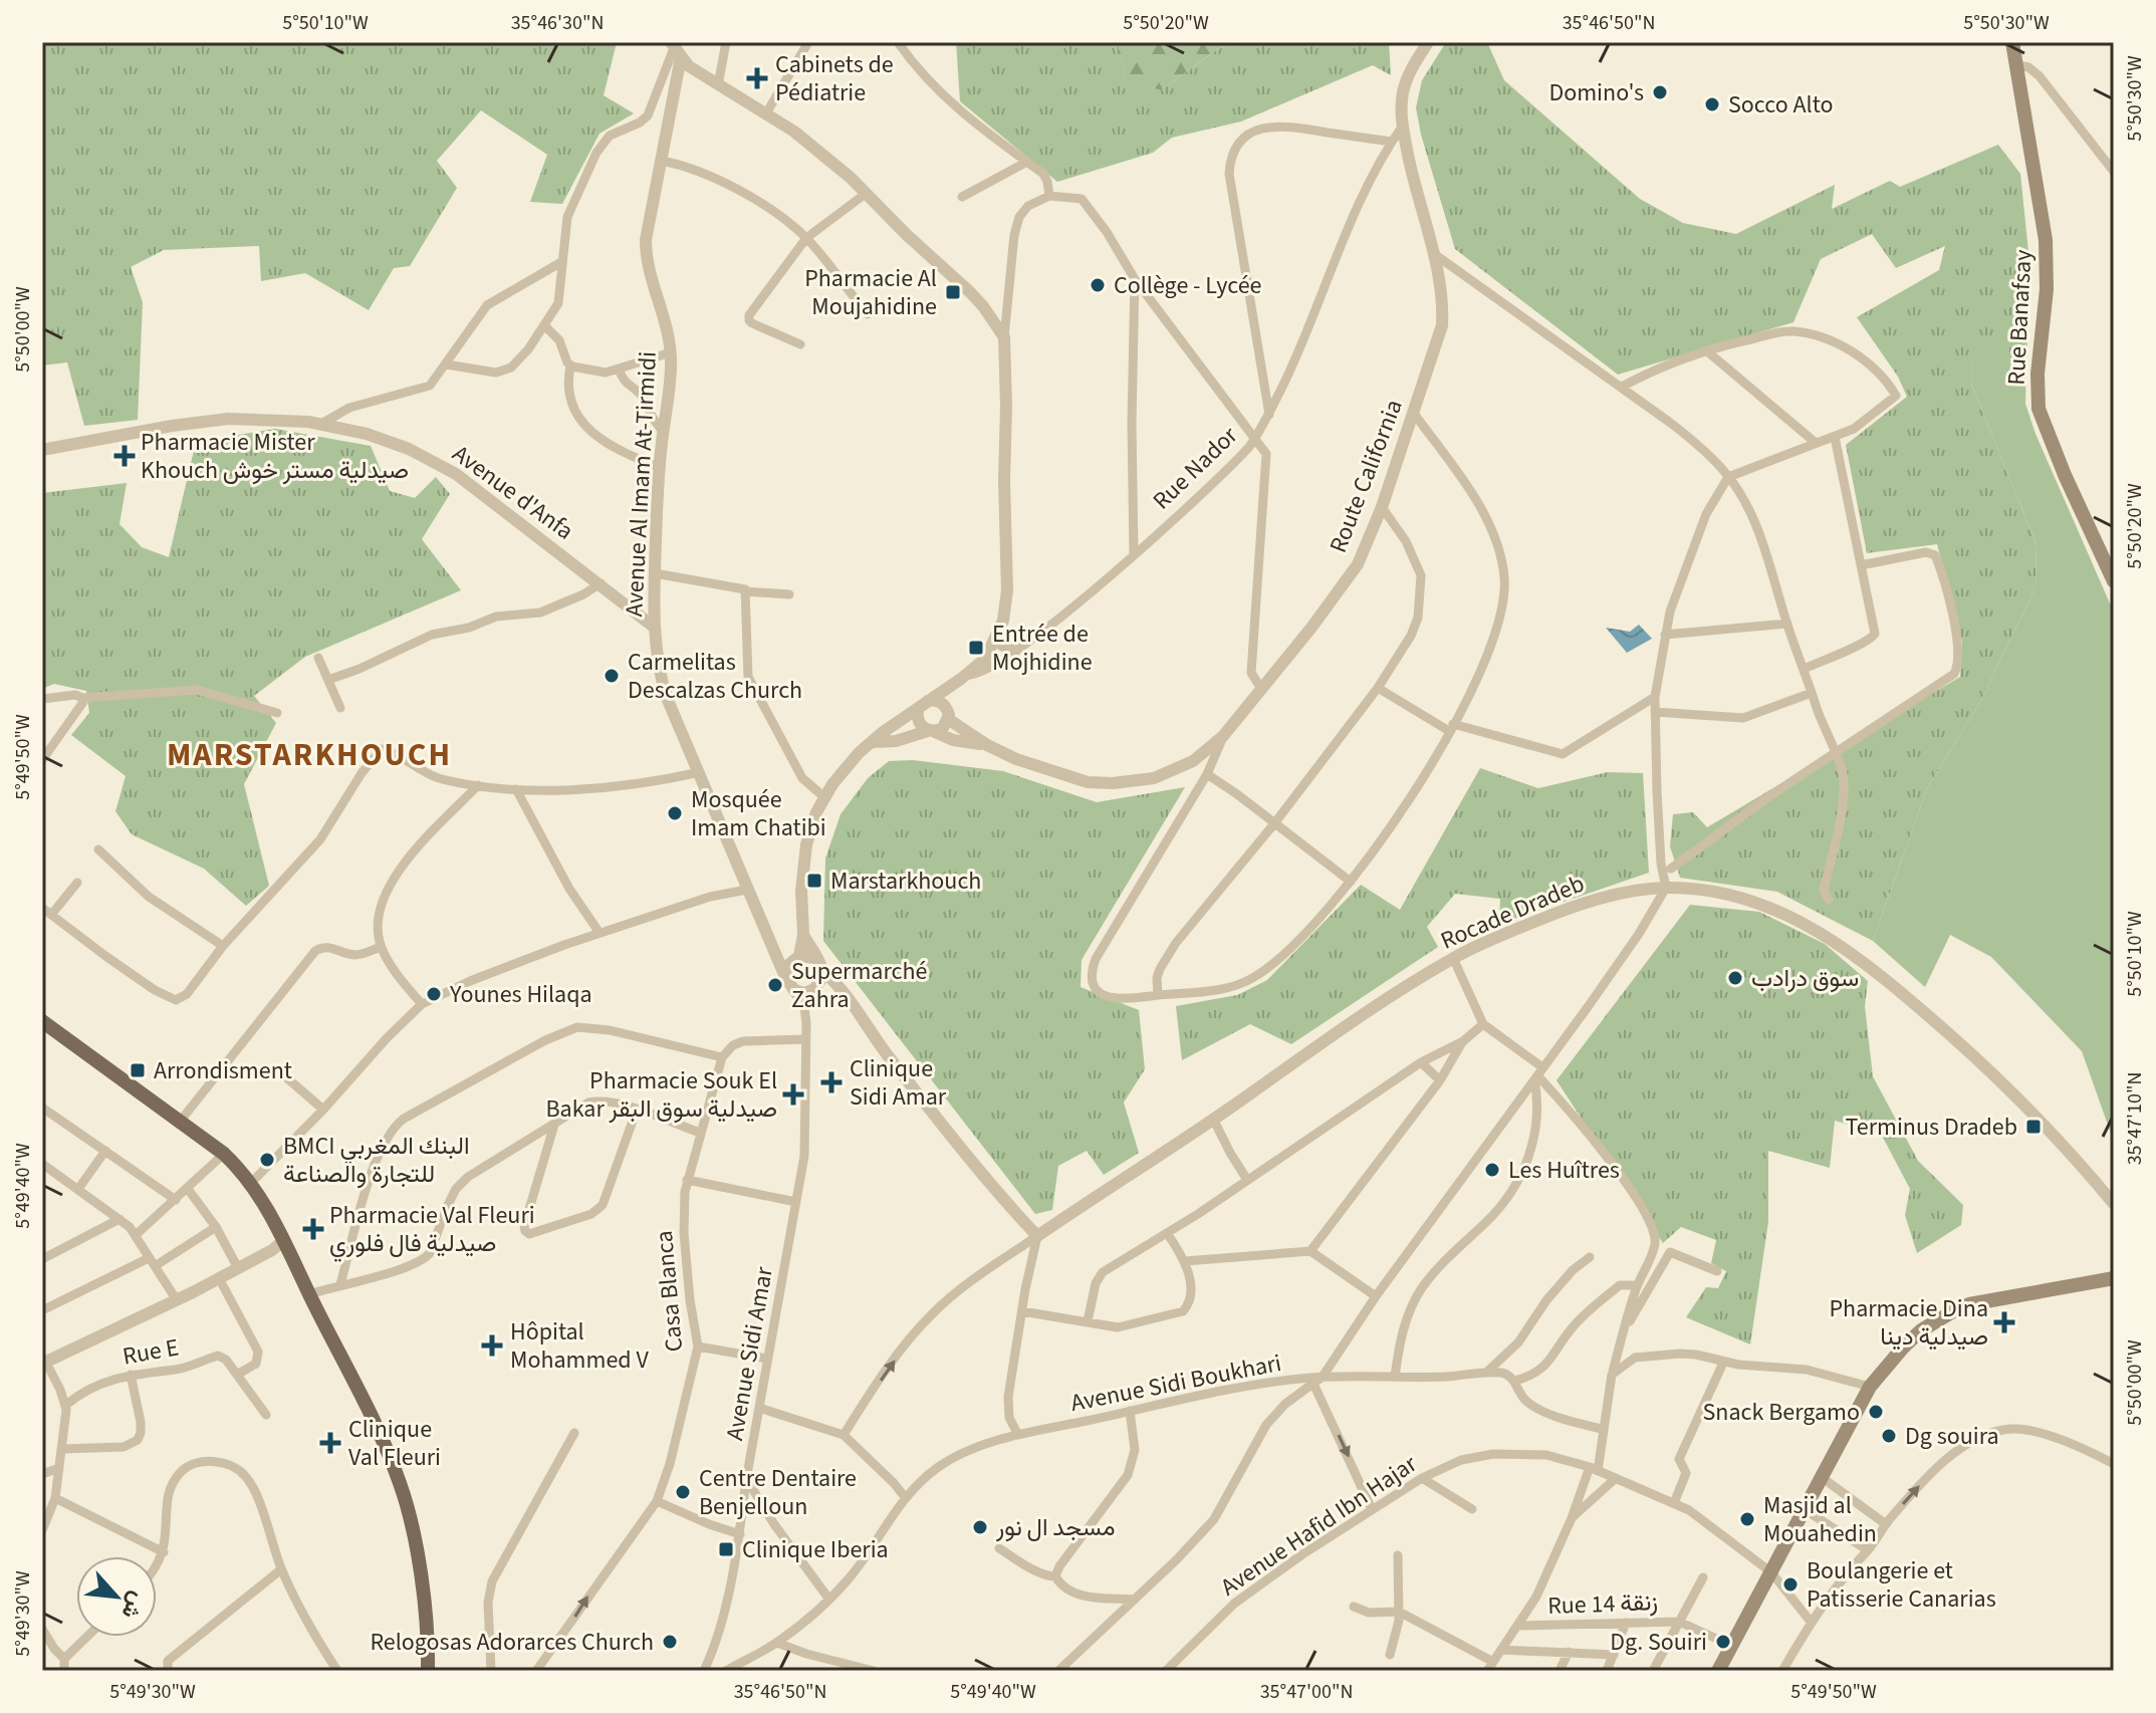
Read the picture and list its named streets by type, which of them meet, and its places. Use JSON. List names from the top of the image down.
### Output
{
  "streets": {
    "main road": ["Rue Banafsay"],
    "street": [
      "Rue Nador",
      "Route California",
      "Avenue Al Imam At-Tirmidi",
      "Avenue d'Anfa",
      "Rocade Dradeb",
      "Casa Blanca",
      "Rue E",
      "Avenue Sidi Amar",
      "Avenue Sidi Boukhari",
      "Avenue Hafid Ibn Hajar",
      "Rue 14 زنقة"
    ]
  },
  "crossings": [
    ["Rue Nador", "Route California"],
    ["Avenue Al Imam At-Tirmidi", "Avenue d'Anfa"]
  ],
  "districts": ["MARSTARKHOUCH"],
  "places": {
    "health": [
      "Cabinets de Pédiatrie",
      "Pharmacie Mister Khouch صيدلية مستر خوش",
      "Clinique Sidi Amar",
      "Pharmacie Souk El Bakar صيدلية سوق البقر",
      "Pharmacie Val Fleuri صيدلية فال فلوري",
      "Pharmacie Dina صيدلية دينا",
      "Hôpital Mohammed V",
      "Clinique Val Fleuri"
    ],
    "other": [
      "Domino's",
      "Socco Alto",
      "Collège - Lycée",
      "Carmelitas Descalzas Church",
      "Mosquée Imam Chatibi",
      "سوق درادب",
      "Supermarché Zahra",
      "Younes Hilaqa",
      "BMCI البنك المغربي للتجارة والصناعة",
      "Les Huîtres",
      "Snack Bergamo",
      "Dg souira",
      "Centre Dentaire Benjelloun",
      "Masjid al Mouahedin",
      "مسجد ال نور",
      "Boulangerie et Patisserie Canarias",
      "Relogosas Adorarces Church",
      "Dg. Souiri"
    ],
    "transit": [
      "Pharmacie Al Moujahidine",
      "Entrée de Mojhidine",
      "Marstarkhouch",
      "Arrondisment",
      "Terminus Dradeb",
      "Clinique Iberia"
    ]
  },
  "north": "bottom right",
  "coordinates": [
    "5°50'10\"W",
    "35°46'30\"N",
    "5°50'20\"W",
    "35°46'50\"N",
    "5°50'30\"W",
    "5°50'00\"W",
    "5°49'50\"W",
    "35°47'10\"N",
    "5°49'40\"W",
    "5°49'30\"W",
    "35°47'00\"N"
  ]
}
